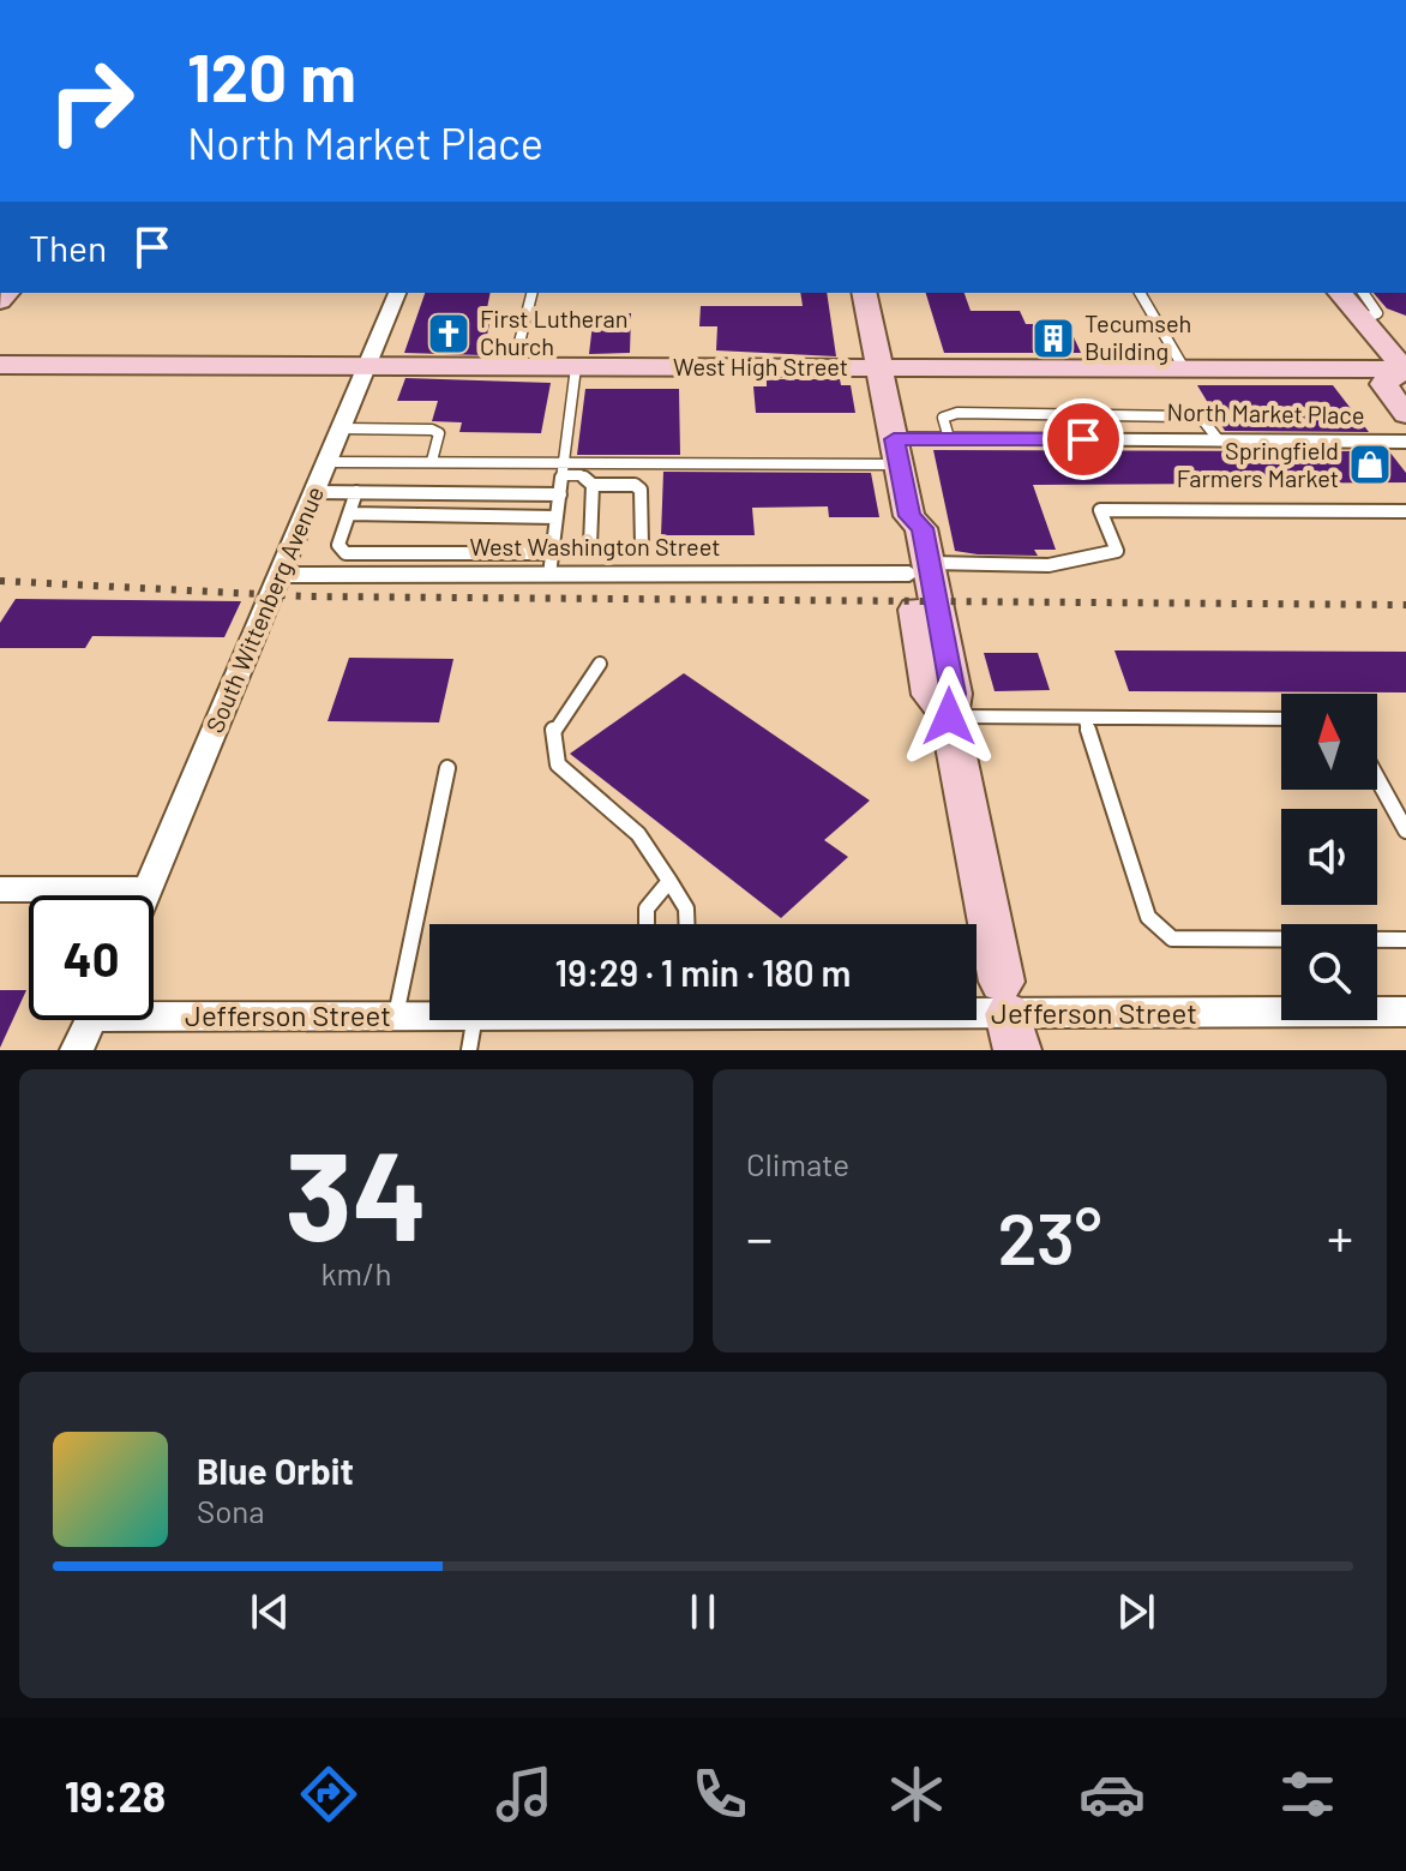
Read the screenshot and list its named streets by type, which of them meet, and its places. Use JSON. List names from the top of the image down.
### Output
{
  "streets": {
    "street": [
      "West High Street",
      "North Market Place",
      "West Washington Street",
      "South Wittenberg Avenue",
      "Jefferson Street"
    ]
  },
  "crossings": [
    ["West High Street", "South Wittenberg Avenue"],
    ["West Washington Street", "South Wittenberg Avenue"]
  ],
  "places": {
    "church": ["First Lutheran Church"],
    "building": ["Tecumseh Building"],
    "shop": ["Springfield Farmers Market"]
  },
  "north": "top",
  "page": {
    "turn": ["120 m", "North Market Place"],
    "then": "Then",
    "limit": "40",
    "trip": "19:29 · 1 min · 180 m",
    "tile": [
      ["34", "km/h"],
      "Climate"
    ],
    "heat": ["−", "23°", "+"],
    "song": ["Blue Orbit", "Sona"],
    "tabs": "19:28"
  }
}
